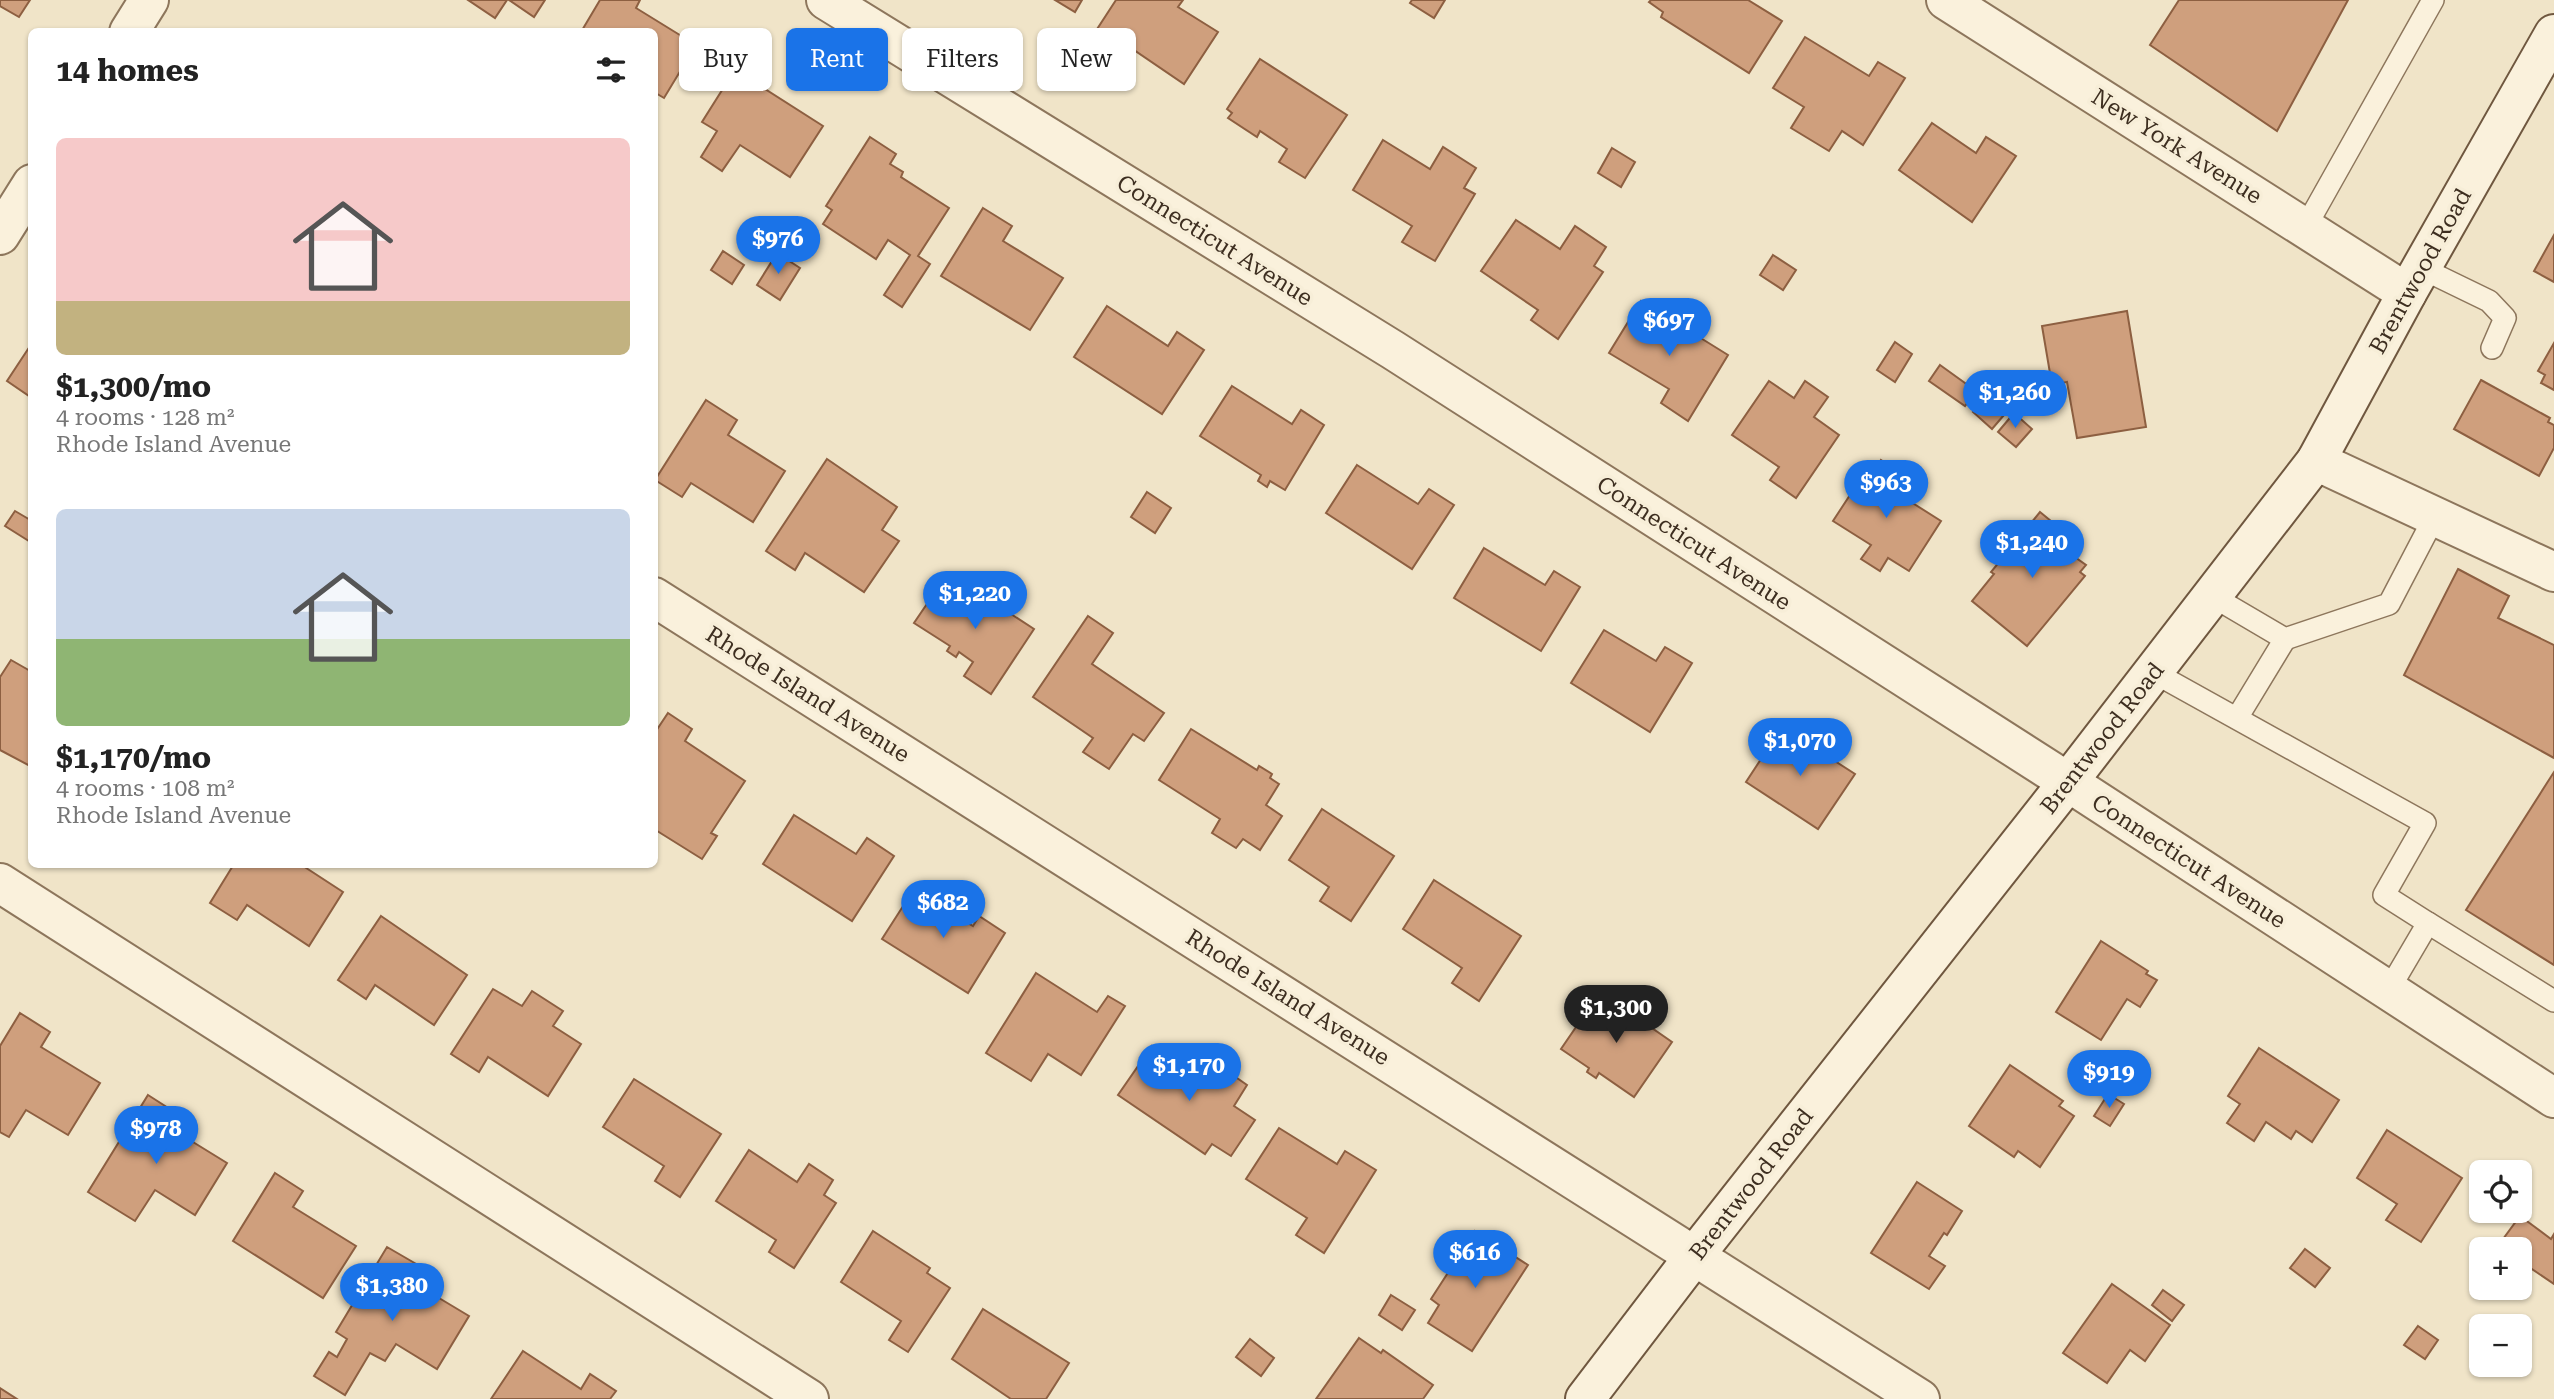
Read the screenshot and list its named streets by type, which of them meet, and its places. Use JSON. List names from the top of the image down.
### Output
{
  "streets": {
    "street": [
      "New York Avenue",
      "Connecticut Avenue",
      "Brentwood Road",
      "Rhode Island Avenue"
    ]
  },
  "crossings": [
    ["New York Avenue", "Brentwood Road"],
    ["Connecticut Avenue", "Brentwood Road"],
    ["Brentwood Road", "Rhode Island Avenue"]
  ],
  "page": {
    "chip": [
      "Buy",
      "Rent",
      "Filters",
      "New"
    ],
    "heading": "14 homes",
    "list": [
      {
        "name": "$1,300/mo",
        "note": "4 rooms · 128 m² · Rhode Island Avenue"
      },
      {
        "name": "$1,170/mo",
        "note": "4 rooms · 108 m² · Rhode Island Avenue"
      }
    ],
    "price": [
      "$976",
      "$697",
      "$1,260",
      "$963",
      "$1,240",
      "$1,220",
      "$1,070",
      "$682",
      "$1,300",
      "$1,170",
      "$919",
      "$978",
      "$616",
      "$1,380"
    ],
    "map_buttons": ["+", "−"]
  }
}
